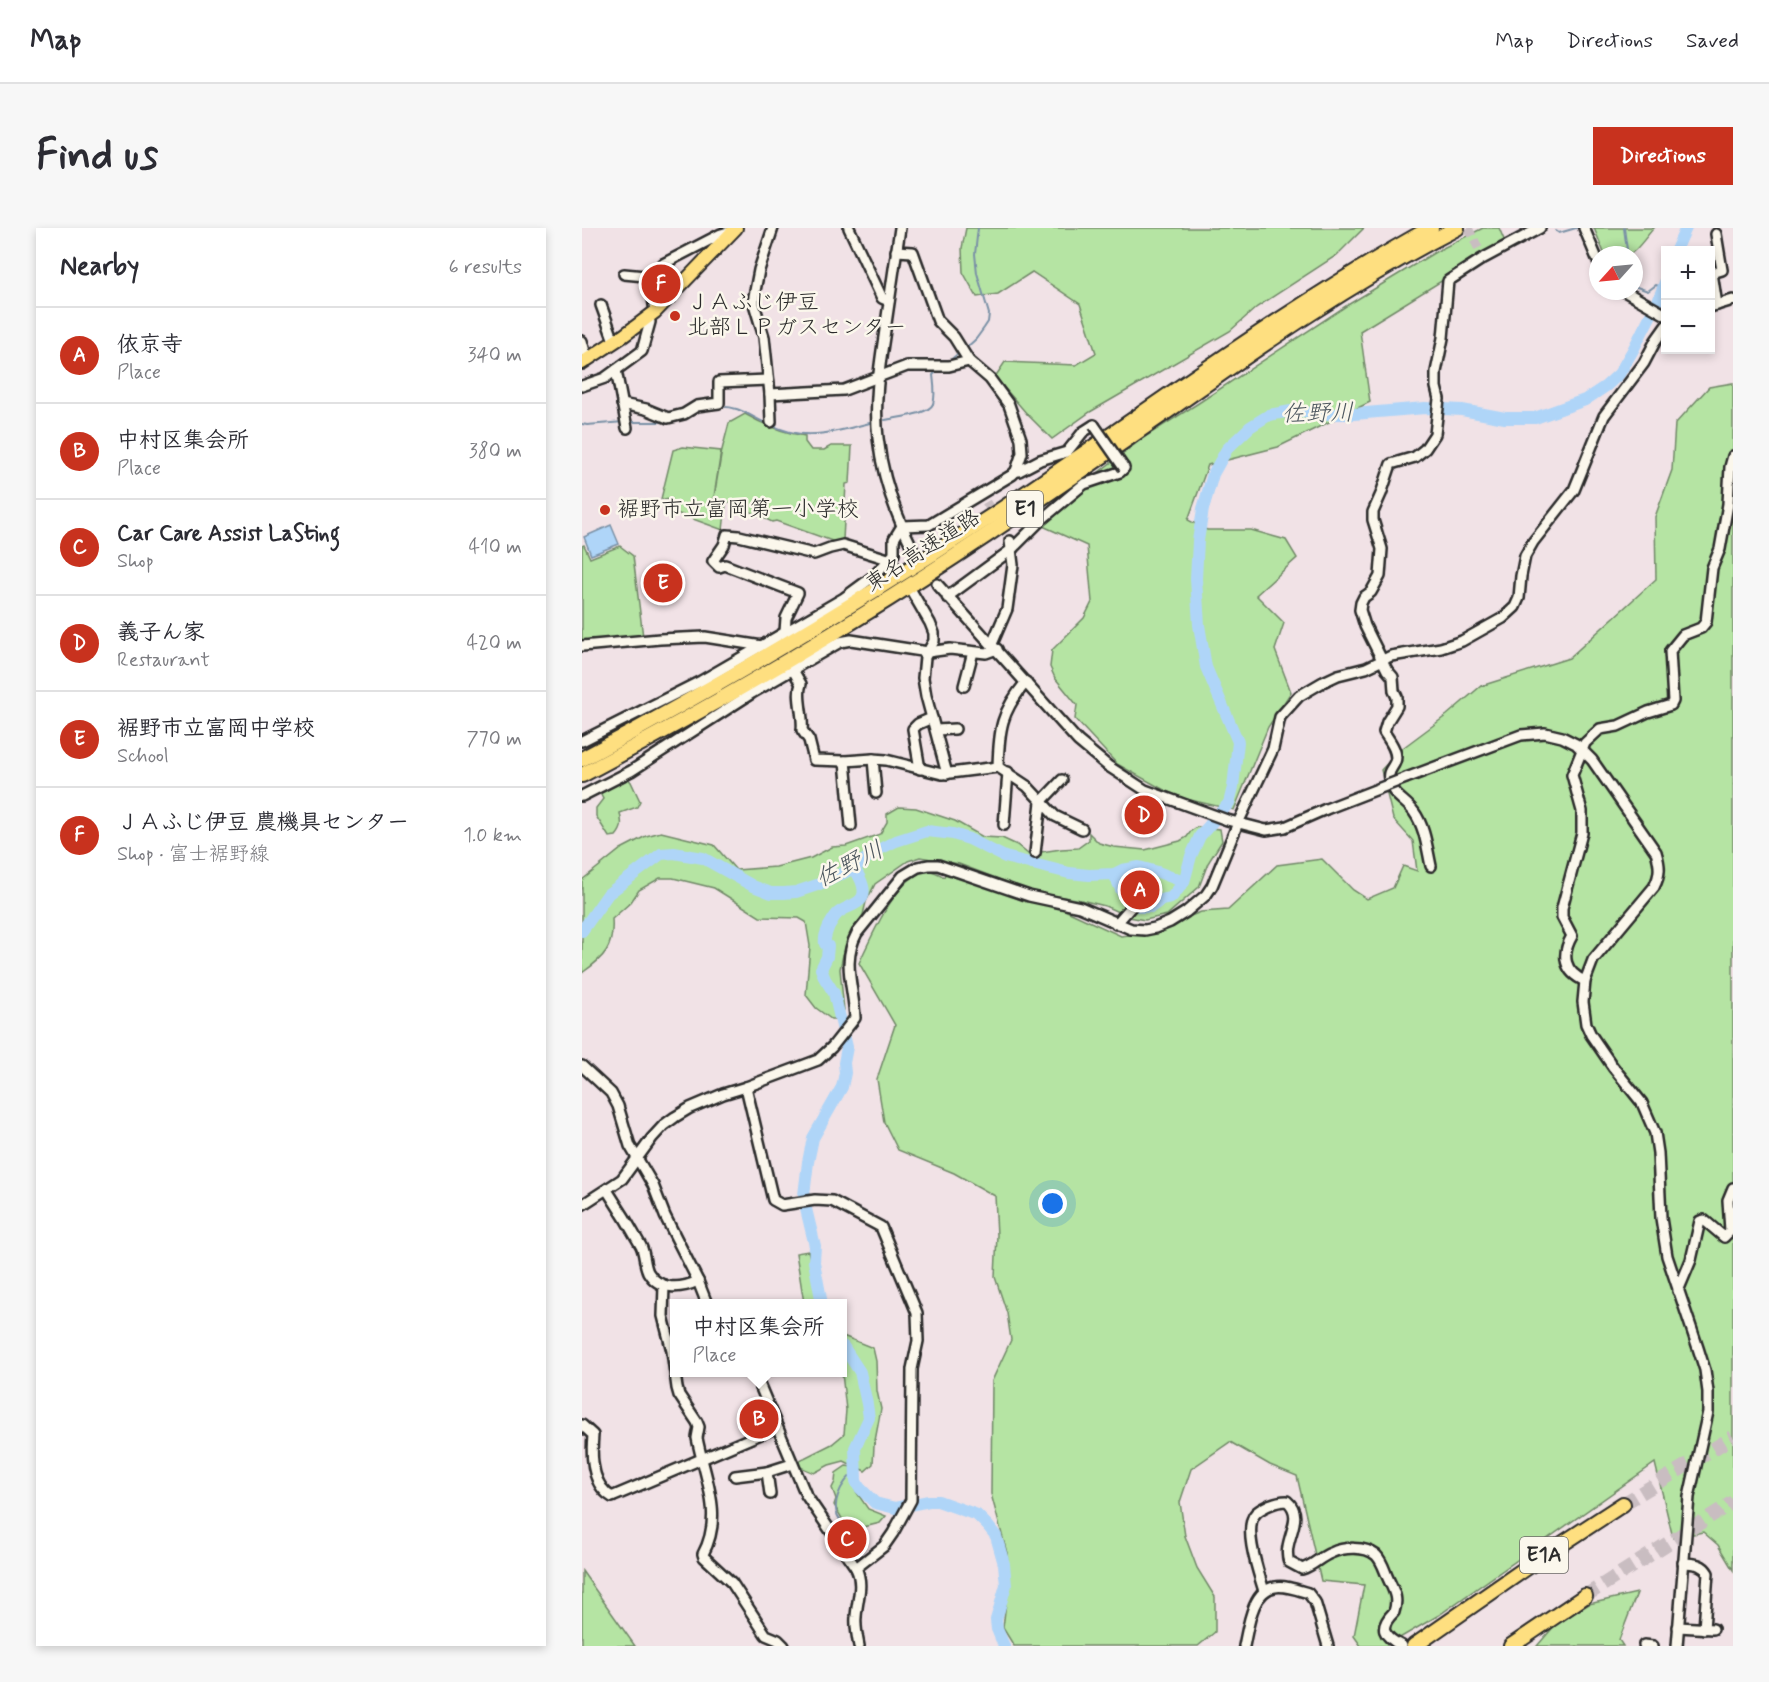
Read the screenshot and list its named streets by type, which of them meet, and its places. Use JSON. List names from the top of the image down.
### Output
{
  "streets": {
    "highway": ["E1", "東名高速道路", "E1A"]
  },
  "water": ["佐野川"],
  "places": ["ＪＡふじ伊豆 北部ＬＰガスセンター", "裾野市立富岡第一小学校"],
  "north": "bottom left",
  "page": {
    "header": "Map",
    "nav": ["Map", "Directions", "Saved"],
    "buttons": "Directions",
    "title": "Find us",
    "heading": ["Nearby", "6 results"],
    "map_buttons": ["+", "−"],
    "pins": [
      "F",
      "E",
      "D",
      "A",
      "B",
      "C"
    ],
    "list": [
      {
        "mark": "A",
        "name": "依京寺",
        "note": "Place",
        "value": "340 m"
      },
      {
        "mark": "B",
        "name": "中村区集会所",
        "note": "Place",
        "value": "380 m"
      },
      {
        "mark": "C",
        "name": "Car Care Assist LaSting",
        "note": "Shop",
        "value": "410 m"
      },
      {
        "mark": "D",
        "name": "義子ん家",
        "note": "Restaurant",
        "value": "420 m"
      },
      {
        "mark": "E",
        "name": "裾野市立富岡中学校",
        "note": "School",
        "value": "770 m"
      },
      {
        "mark": "F",
        "name": "ＪＡふじ伊豆 農機具センター",
        "note": "Shop · 富士裾野線",
        "value": "1.0 km"
      }
    ],
    "popup": ["中村区集会所", "Place"]
  }
}
